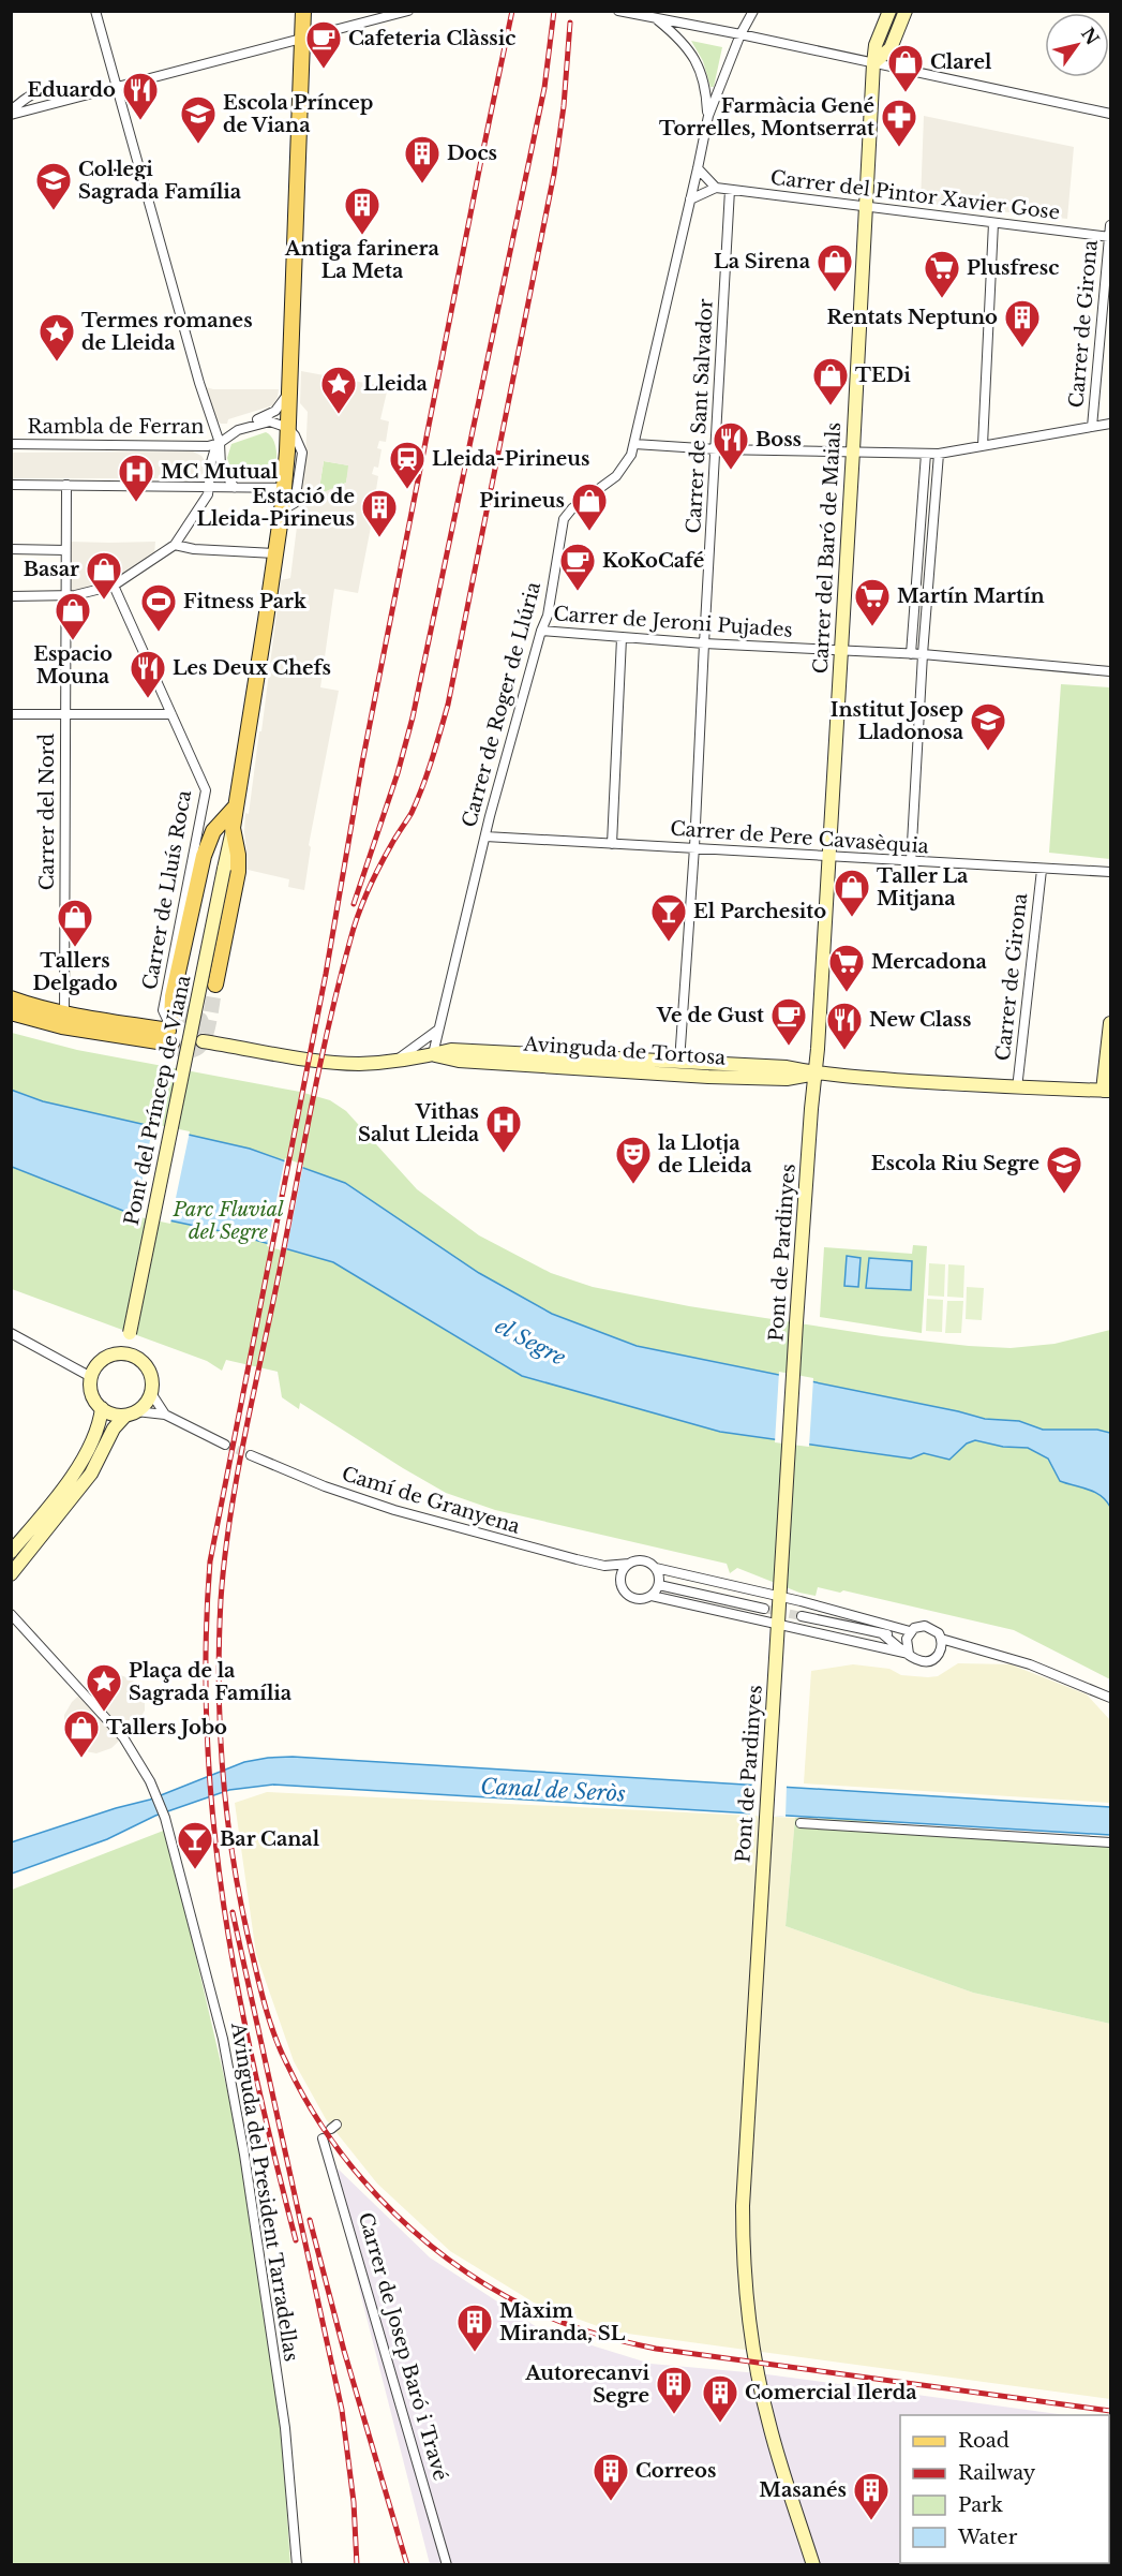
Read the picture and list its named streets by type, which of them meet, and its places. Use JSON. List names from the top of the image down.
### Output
{
  "streets": {
    "main road": [
      "Carrer del Baró de Maials",
      "Avinguda de Tortosa",
      "Pont del Príncep de Viana",
      "Pont de Pardinyes"
    ],
    "street": [
      "Carrer del Pintor Xavier Gose",
      "Carrer de Girona",
      "Carrer de Sant Salvador",
      "Rambla de Ferran",
      "Carrer de Jeroni Pujades",
      "Carrer de Roger de Llúria",
      "Carrer del Nord",
      "Carrer de Pere Cavasèquia",
      "Carrer de Lluís Roca",
      "Camí de Granyena",
      "Avinguda del President Tarradellas",
      "Carrer de Josep Baró i Travé"
    ]
  },
  "crossings": [
    ["Carrer del Pintor Xavier Gose", "Carrer de Girona"],
    ["Carrer del Pintor Xavier Gose", "Carrer de Sant Salvador"],
    ["Carrer del Pintor Xavier Gose", "Carrer del Baró de Maials"],
    ["Carrer de Girona", "Carrer de Pere Cavasèquia"],
    ["Carrer de Girona", "Avinguda de Tortosa"],
    ["Carrer de Sant Salvador", "Carrer de Jeroni Pujades"],
    ["Carrer de Sant Salvador", "Carrer de Pere Cavasèquia"],
    ["Carrer de Sant Salvador", "Avinguda de Tortosa"],
    ["Carrer del Baró de Maials", "Carrer de Jeroni Pujades"],
    ["Carrer del Baró de Maials", "Carrer de Pere Cavasèquia"],
    ["Carrer del Baró de Maials", "Avinguda de Tortosa"],
    ["Carrer del Baró de Maials", "Pont de Pardinyes"],
    ["Carrer de Jeroni Pujades", "Carrer de Roger de Llúria"],
    ["Carrer de Roger de Llúria", "Carrer de Pere Cavasèquia"],
    ["Carrer de Roger de Llúria", "Avinguda de Tortosa"],
    ["Avinguda de Tortosa", "Pont de Pardinyes"]
  ],
  "water": ["el Segre", "Canal de Seròs"],
  "parks": ["Parc Fluvial del Segre"],
  "places": {
    "cafe": ["Cafeteria Clàssic", "KoKoCafé", "Ve de Gust"],
    "shop": [
      "Clarel",
      "La Sirena",
      "TEDi",
      "Pirineus",
      "Basar",
      "Espacio Mouna",
      "Taller La Mitjana",
      "Tallers Delgado",
      "Tallers Jobo"
    ],
    "restaurant": [
      "Eduardo",
      "Boss",
      "Les Deux Chefs",
      "New Class"
    ],
    "school or university": [
      "Escola Príncep de Viana",
      "Col·legi Sagrada Família",
      "Institut Josep Lladonosa",
      "Escola Riu Segre"
    ],
    "pharmacy": ["Farmàcia Gené Torrelles, Montserrat"],
    "building": [
      "Docs",
      "Antiga farinera La Meta",
      "Rentats Neptuno",
      "Estació de Lleida-Pirineus",
      "Màxim Miranda, SL",
      "Autorecanvi Segre",
      "Comercial Ilerda",
      "Correos",
      "Masanés"
    ],
    "supermarket": ["Plusfresc", "Martín Martín", "Mercadona"],
    "place": ["Termes romanes de Lleida", "Lleida", "Plaça de la Sagrada Família"],
    "station": ["Lleida-Pirineus"],
    "hospital": ["MC Mutual", "Vithas Salut Lleida"],
    "sports": ["Fitness Park"],
    "bar": ["El Parchesito", "Bar Canal"],
    "theatre": ["la Llotja de Lleida"]
  },
  "legend": [
    "Road",
    "Railway",
    "Park",
    "Water"
  ],
  "north": "top right"
}
